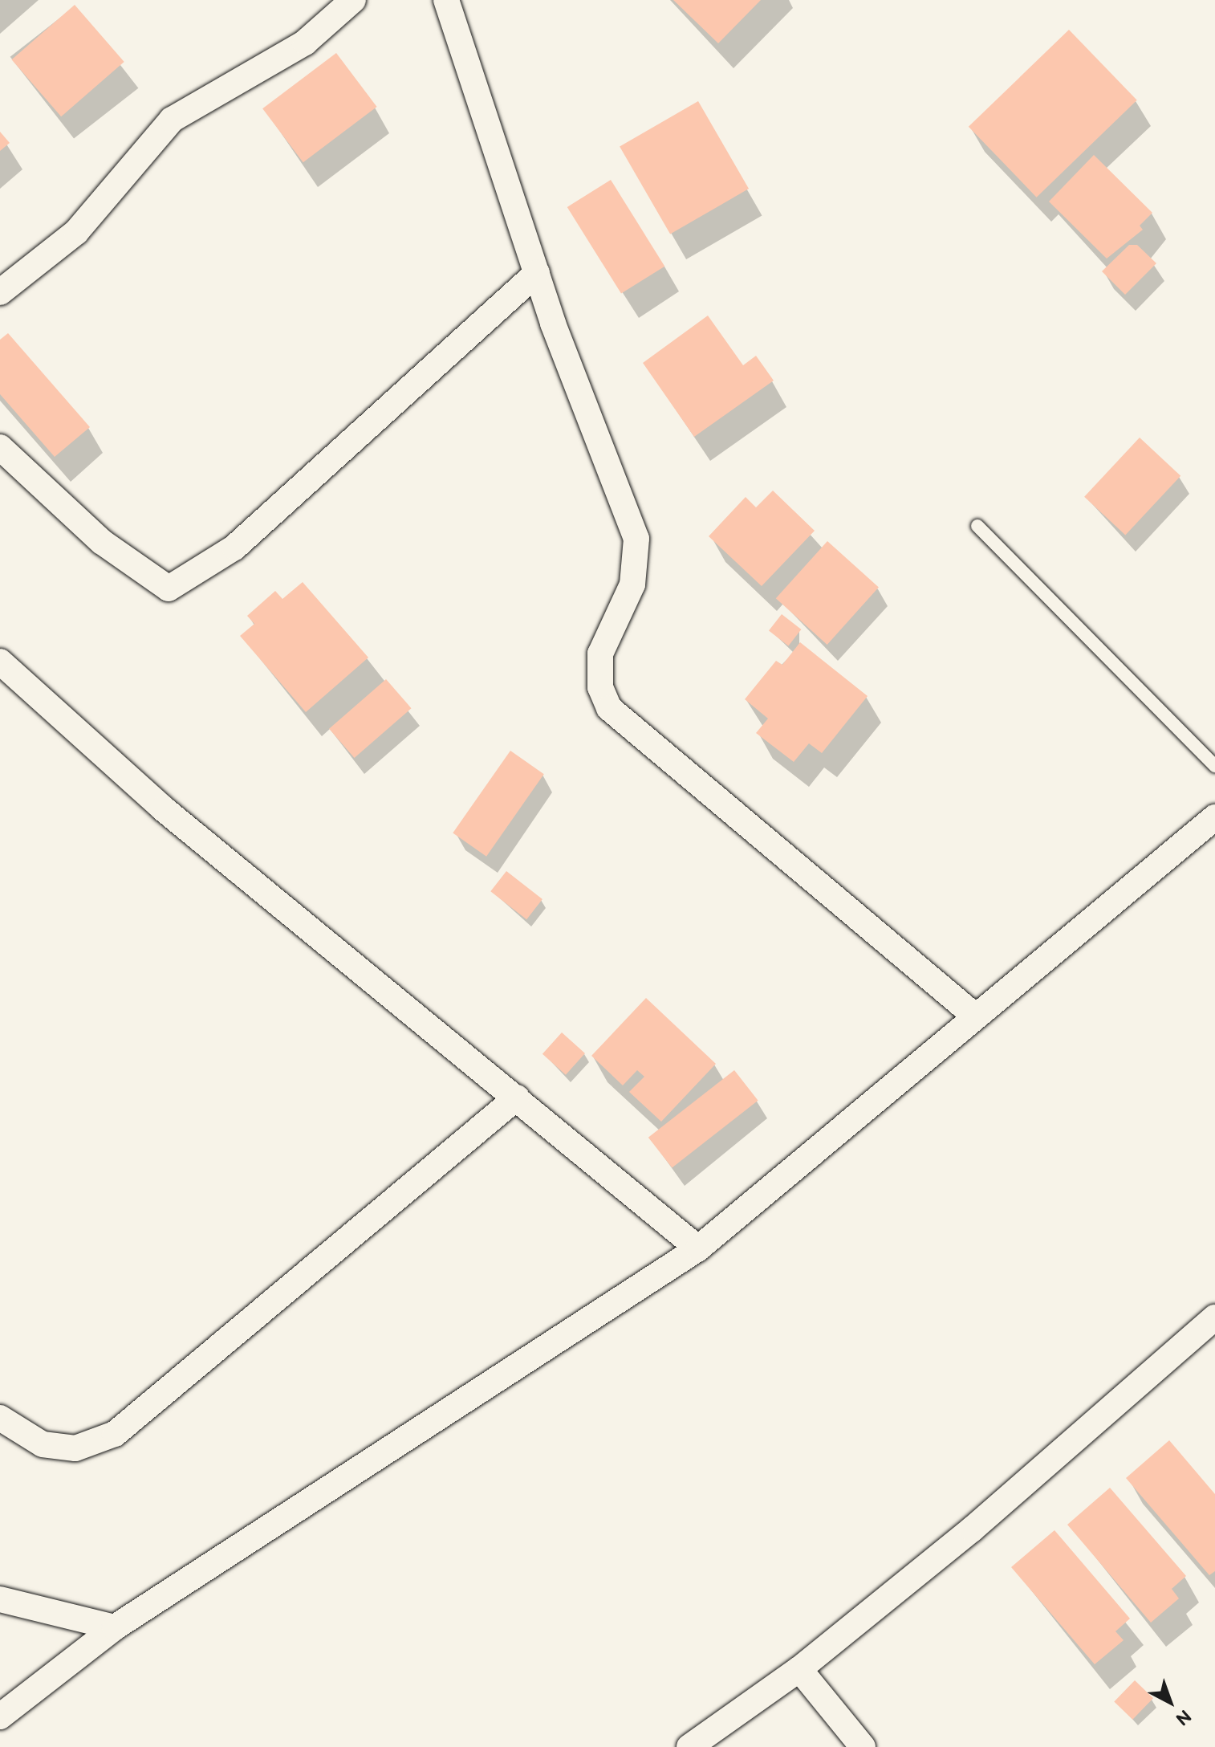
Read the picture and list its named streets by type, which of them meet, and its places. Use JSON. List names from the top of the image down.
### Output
{
  "north": "bottom right"
}
